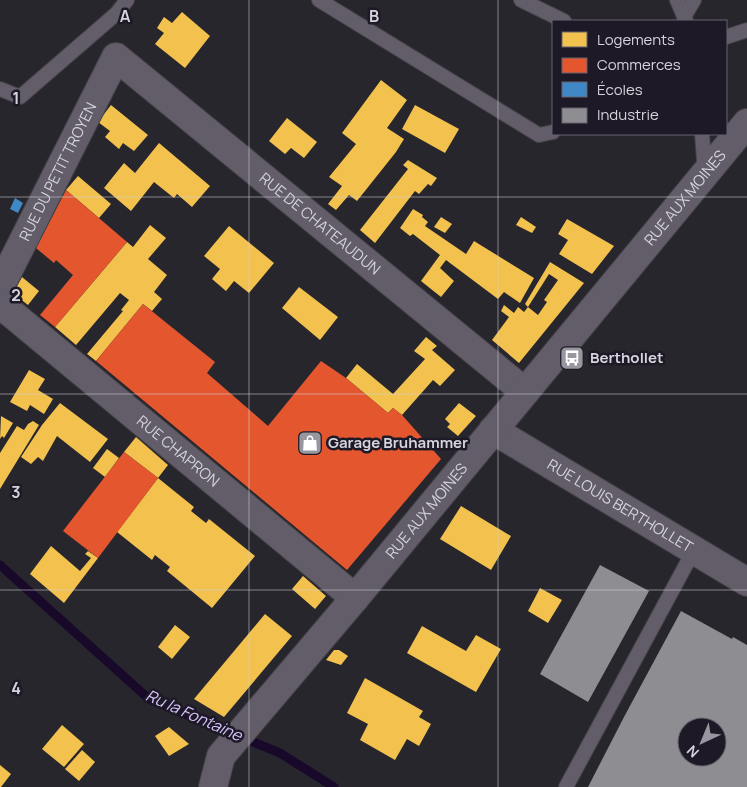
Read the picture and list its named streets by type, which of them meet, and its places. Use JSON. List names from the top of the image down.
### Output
{
  "streets": {
    "street": [
      "RUE DU PETIT TROYEN",
      "RUE AUX MOINES",
      "RUE DE CHATEAUDUN",
      "RUE CHAPRON",
      "RUE LOUIS BERTHOLLET"
    ]
  },
  "crossings": [
    ["RUE DU PETIT TROYEN", "RUE DE CHATEAUDUN"],
    ["RUE AUX MOINES", "RUE DE CHATEAUDUN"],
    ["RUE AUX MOINES", "RUE CHAPRON"],
    ["RUE AUX MOINES", "RUE LOUIS BERTHOLLET"]
  ],
  "water": ["Ru la Fontaine"],
  "places": {
    "bus stop": ["Berthollet"],
    "shop": ["Garage Bruhammer"]
  },
  "legend": [
    "Logements",
    "Commerces",
    "Écoles",
    "Industrie"
  ],
  "north": "bottom left",
  "grid": {
    "columns": ["A", "B"],
    "rows": [
      "1",
      "2",
      "3",
      "4"
    ]
  }
}
